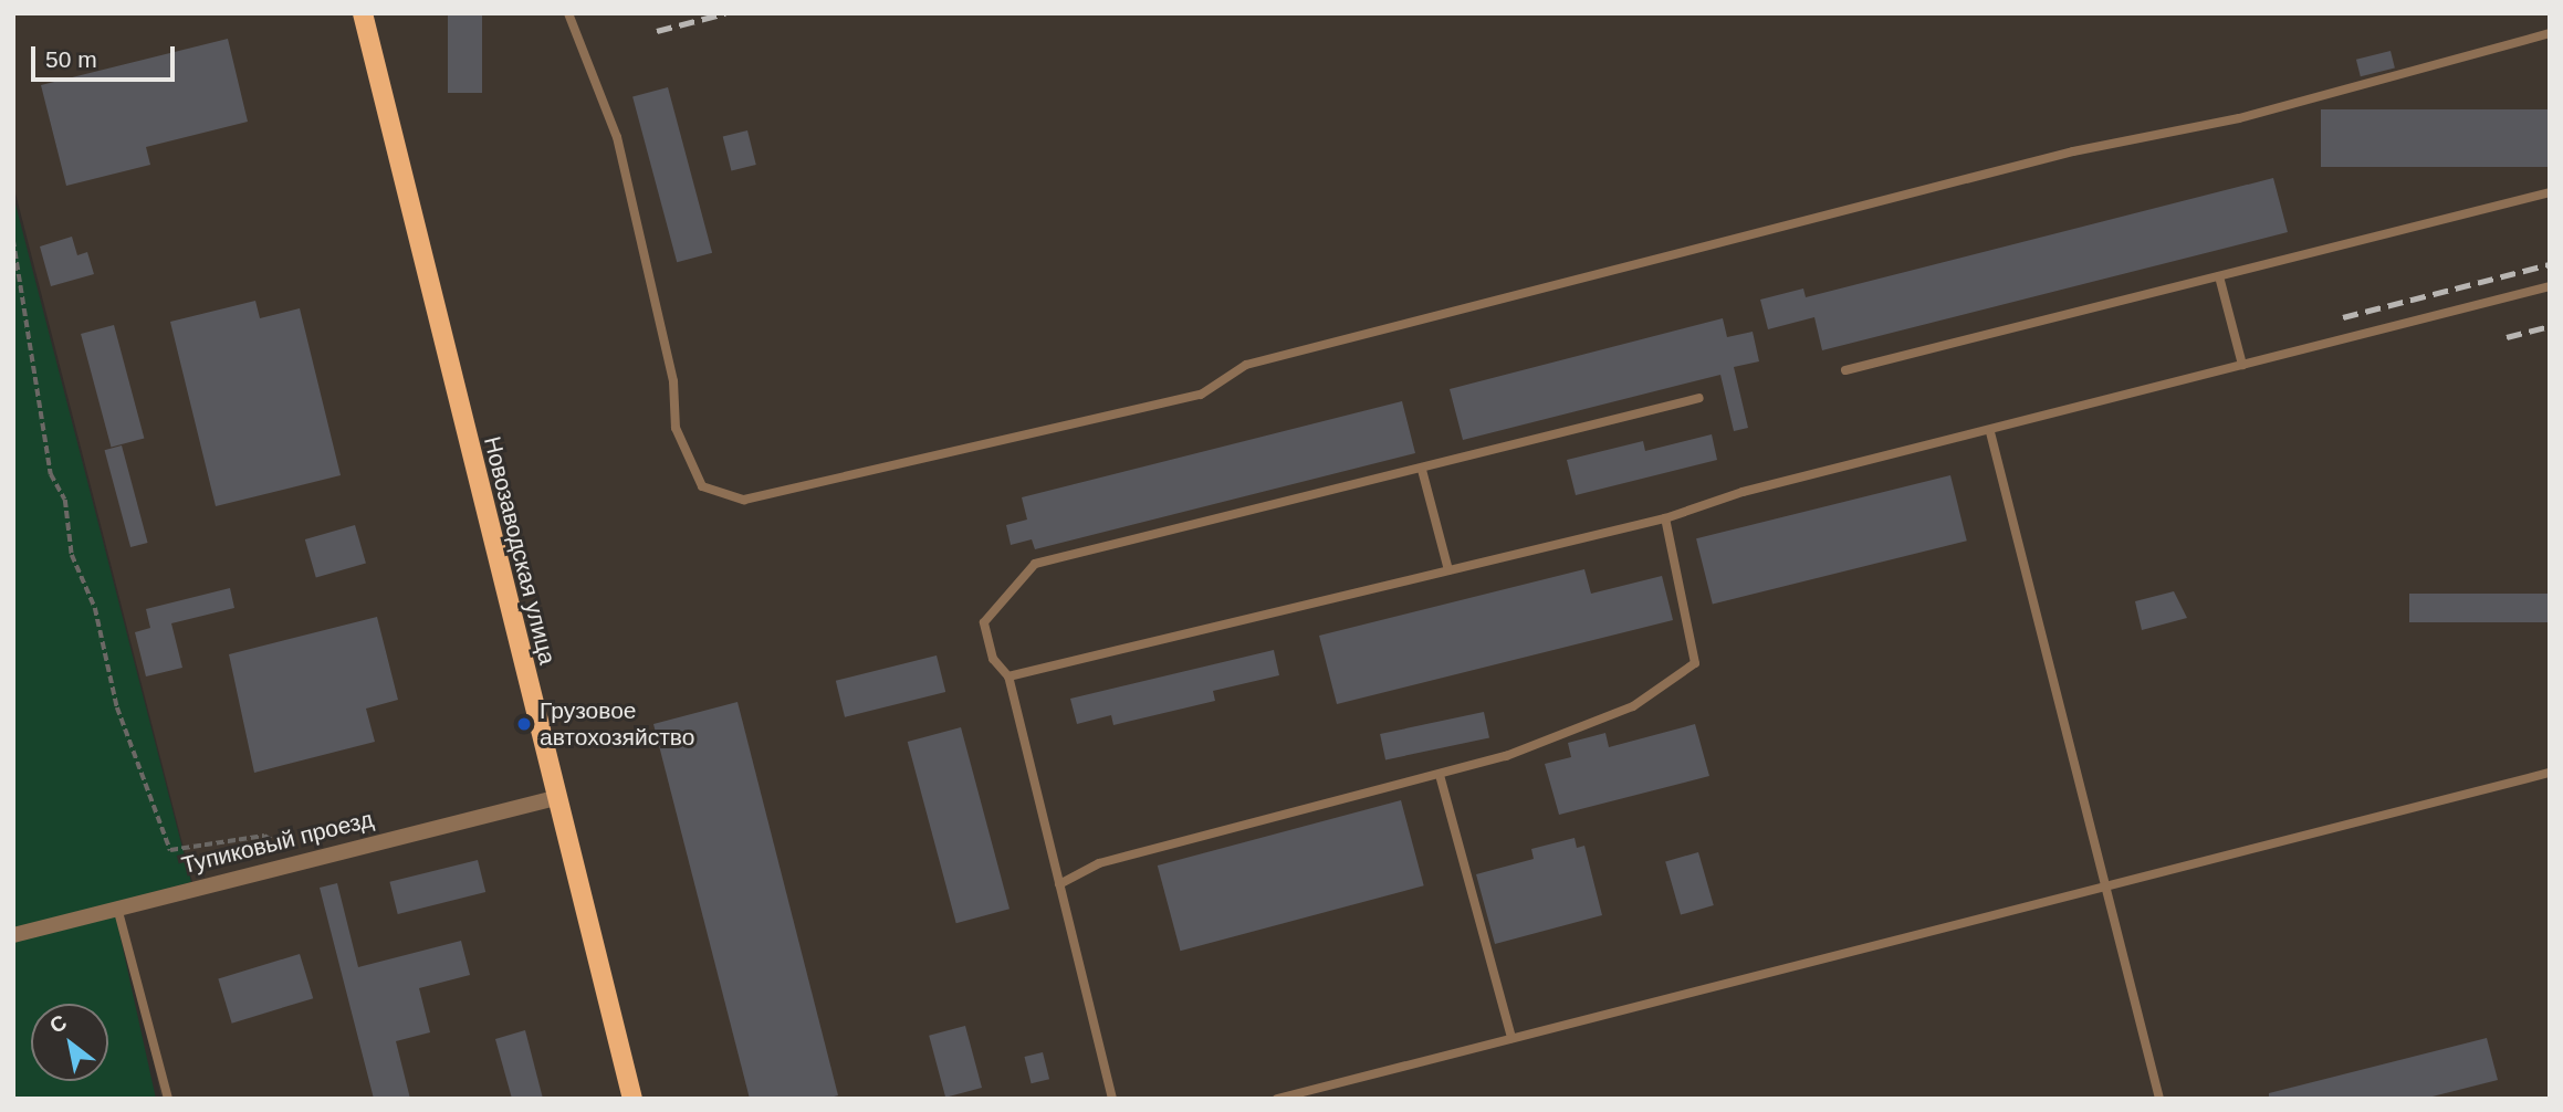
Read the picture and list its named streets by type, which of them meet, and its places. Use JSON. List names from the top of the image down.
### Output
{
  "streets": {
    "main road": ["Новозаводская улица"],
    "street": ["Тупиковый проезд"]
  },
  "crossings": [
    ["Новозаводская улица", "Тупиковый проезд"]
  ],
  "places": ["Грузовое автохозяйство"],
  "scale_bar": "50 m",
  "north": "top left"
}
